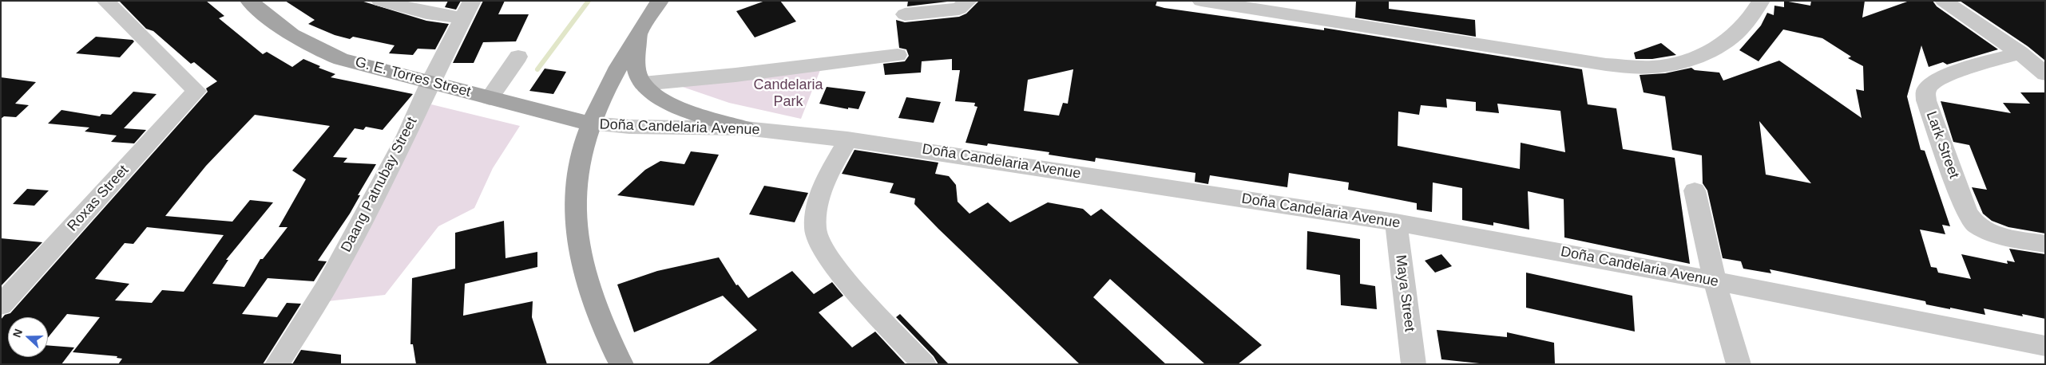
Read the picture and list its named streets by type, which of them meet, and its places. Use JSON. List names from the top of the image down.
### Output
{
  "streets": {
    "main road": ["G. E. Torres Street"],
    "street": [
      "Doña Candelaria Avenue",
      "Lark Street",
      "Daang Patnubay Street",
      "Roxas Street",
      "Maya Street"
    ]
  },
  "crossings": [
    ["G. E. Torres Street", "Doña Candelaria Avenue"],
    ["G. E. Torres Street", "Daang Patnubay Street"],
    ["Doña Candelaria Avenue", "Maya Street"]
  ],
  "parks": ["Candelaria Park"],
  "north": "left"
}
